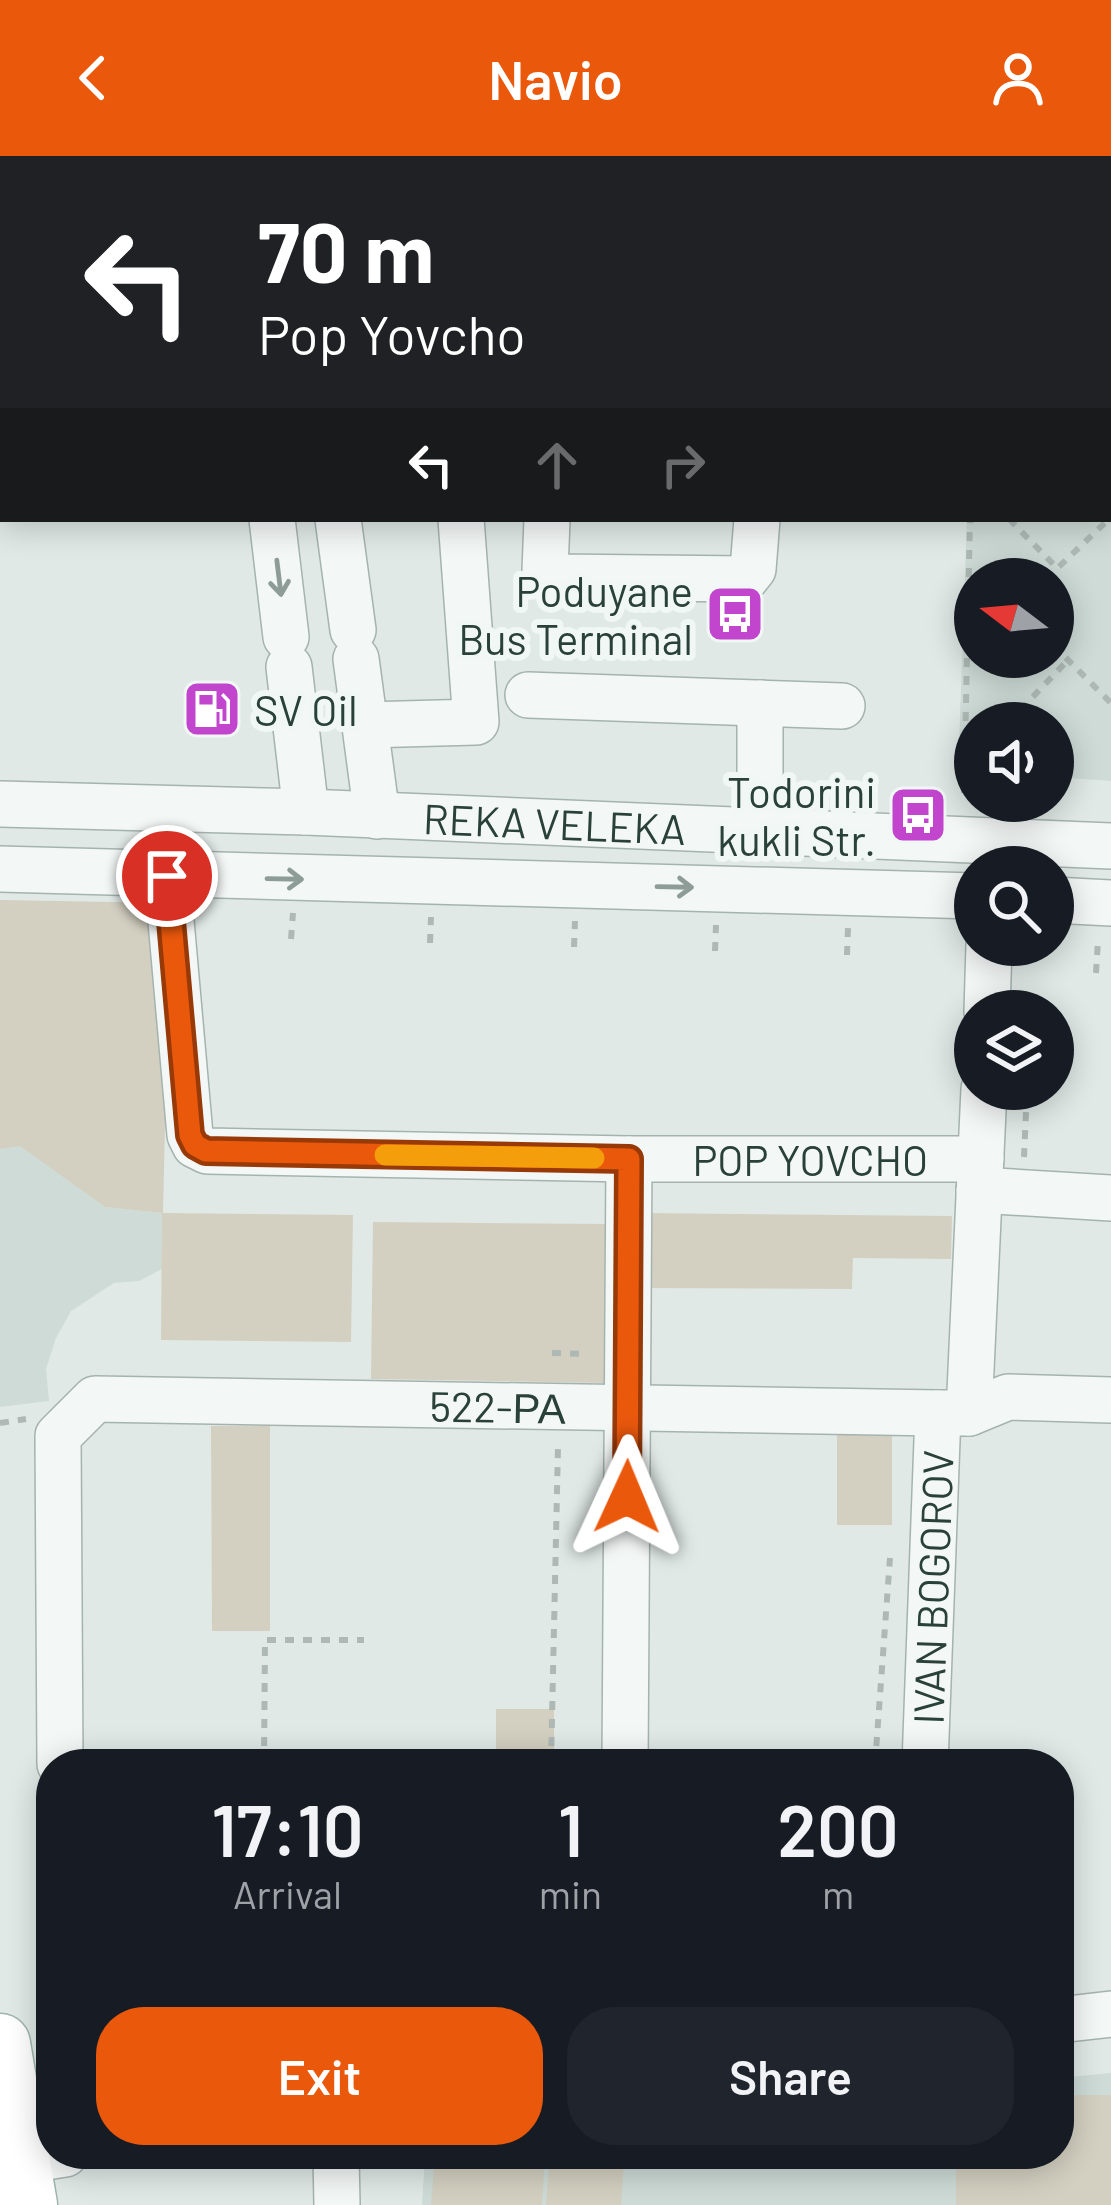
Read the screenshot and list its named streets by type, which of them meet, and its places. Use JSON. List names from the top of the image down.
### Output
{
  "streets": {
    "street": [
      "REKA VELEKA",
      "POP YOVCHO",
      "522-РА",
      "IVAN BOGOROV"
    ]
  },
  "crossings": [
    ["REKA VELEKA", "POP YOVCHO"],
    ["POP YOVCHO", "IVAN BOGOROV"],
    ["522-РА", "IVAN BOGOROV"]
  ],
  "places": {
    "bus stop": ["Poduyane Bus Terminal", "Todorini kukli Str."],
    "fuel station": ["SV Oil"]
  },
  "north": "left",
  "page": {
    "header": "Navio",
    "turn": ["70 m", "Pop Yovcho"],
    "eta": [
      "17:10",
      "Arrival",
      "1",
      "min",
      "200",
      "m"
    ],
    "buttons": ["Exit", "Share"]
  }
}
